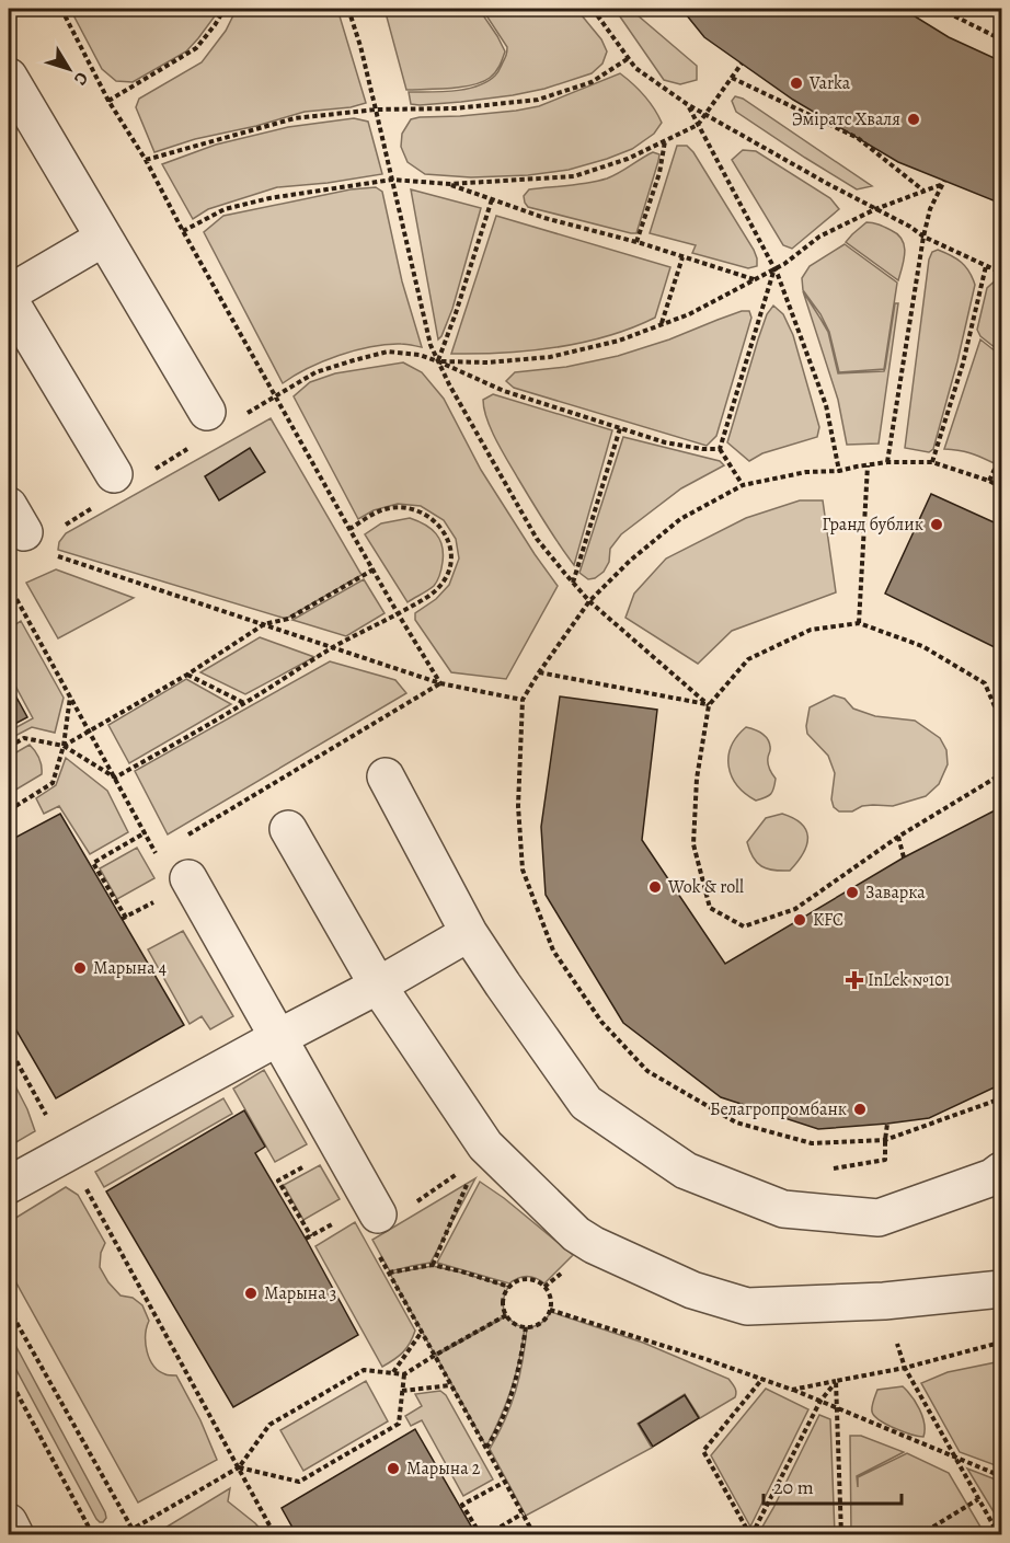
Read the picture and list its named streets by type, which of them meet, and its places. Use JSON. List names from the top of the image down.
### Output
{
  "places": {
    "other": [
      "Varka",
      "Эміратс Хваля",
      "Гранд бублик",
      "Wok & roll",
      "Заварка",
      "KFC",
      "Марына 4",
      "Белагропромбанк",
      "Марына 3",
      "Марына 2"
    ],
    "health": ["InLek №101"]
  },
  "scale_bar": "20 m",
  "north": "bottom right"
}
